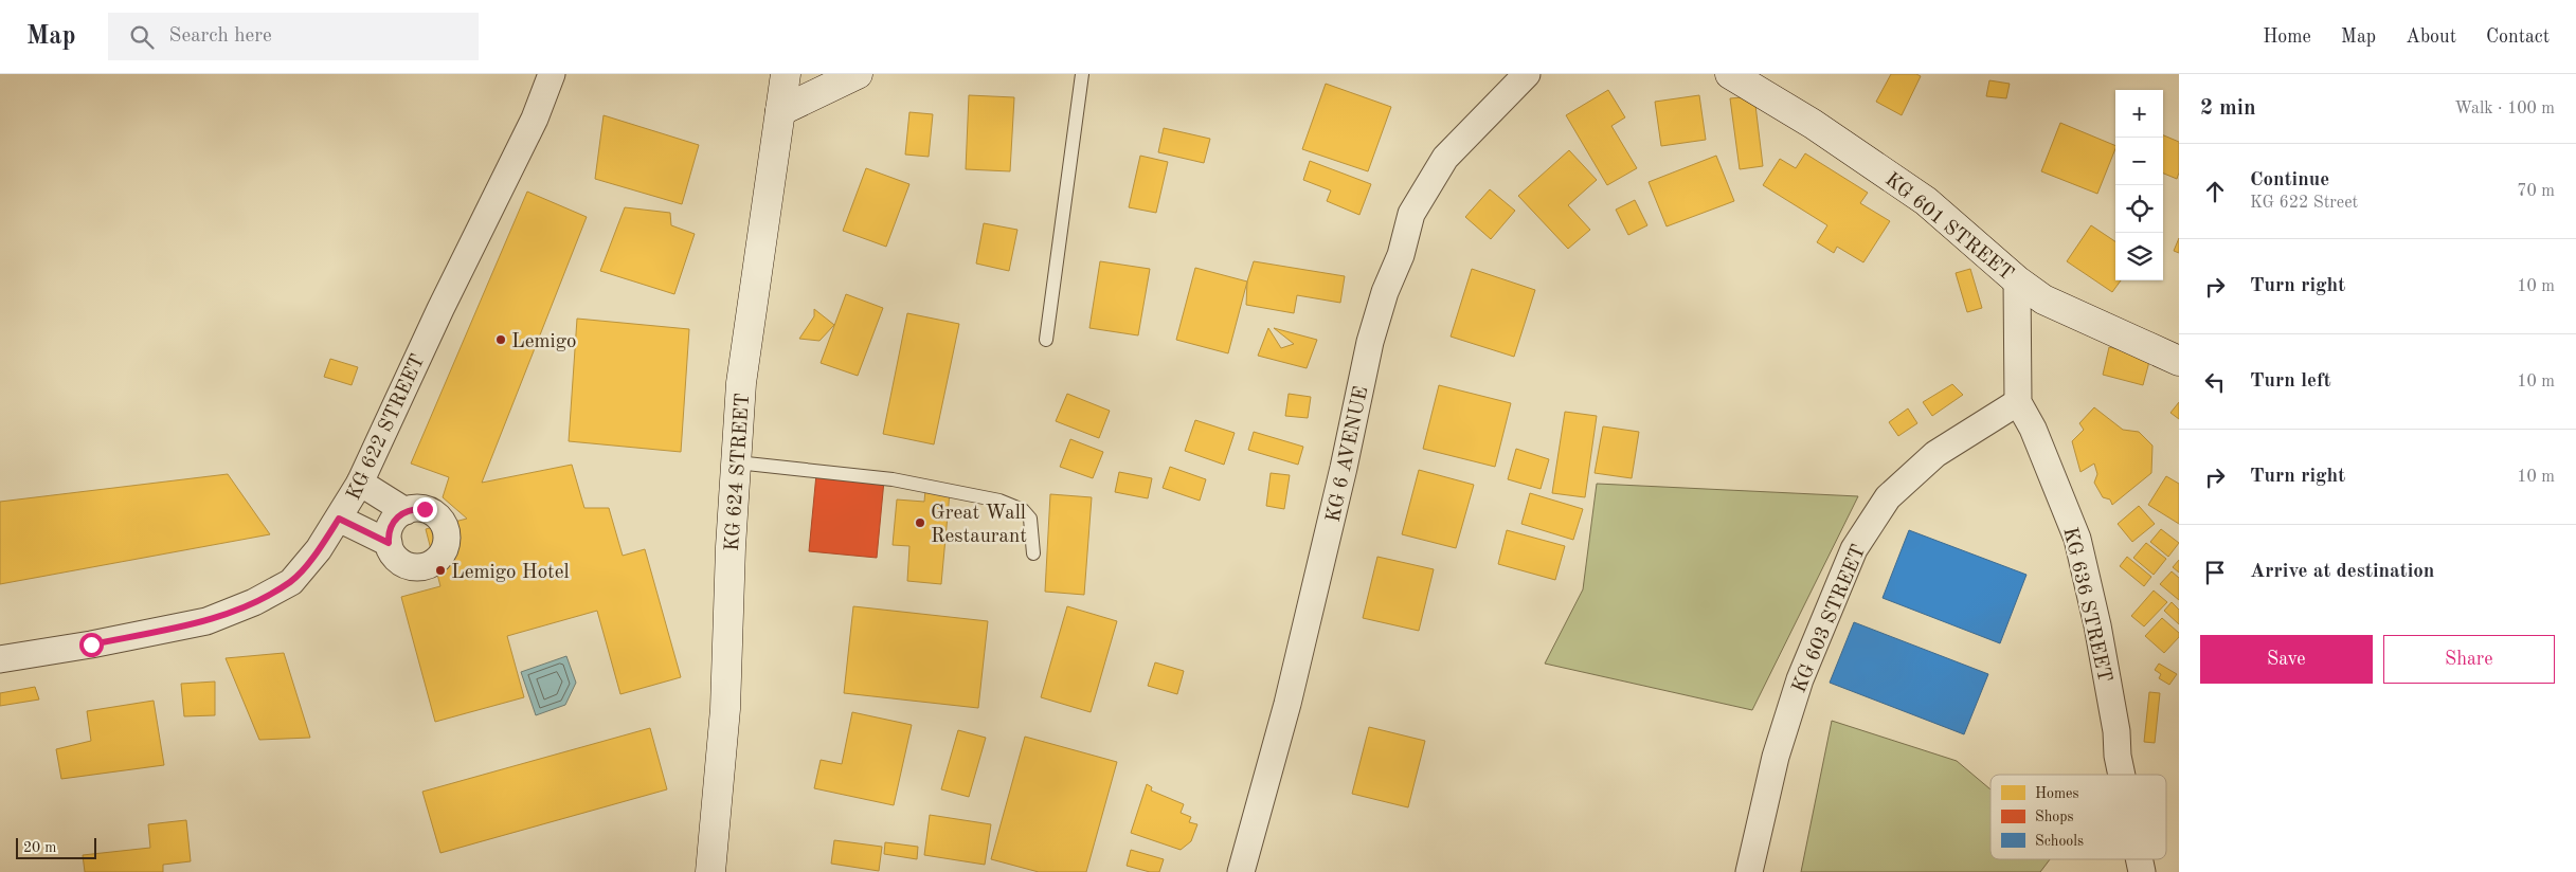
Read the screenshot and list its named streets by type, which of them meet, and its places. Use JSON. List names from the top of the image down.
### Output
{
  "streets": {
    "main road": ["KG 601 STREET", "KG 624 STREET"],
    "street": [
      "KG 622 STREET",
      "KG 6 AVENUE",
      "KG 636 STREET",
      "KG 603 STREET"
    ]
  },
  "crossings": [
    ["KG 601 STREET", "KG 636 STREET"],
    ["KG 636 STREET", "KG 603 STREET"]
  ],
  "places": ["Lemigo", "Great Wall Restaurant", "Lemigo Hotel"],
  "legend": ["Homes", "Shops", "Schools"],
  "scale_bar": "20 m",
  "page": {
    "header": "Map",
    "search": "Search here",
    "nav": [
      "Home",
      "Map",
      "About",
      "Contact"
    ],
    "heading": ["2 min", "Walk · 100 m"],
    "map_buttons": ["+", "−"],
    "list": [
      ["Continue", "KG 622 Street", "70 m"],
      ["Turn right", "10 m"],
      ["Turn left", "10 m"],
      ["Turn right", "10 m"],
      "Arrive at destination"
    ],
    "buttons": ["Save", "Share"],
    "scale": "20 m"
  }
}
